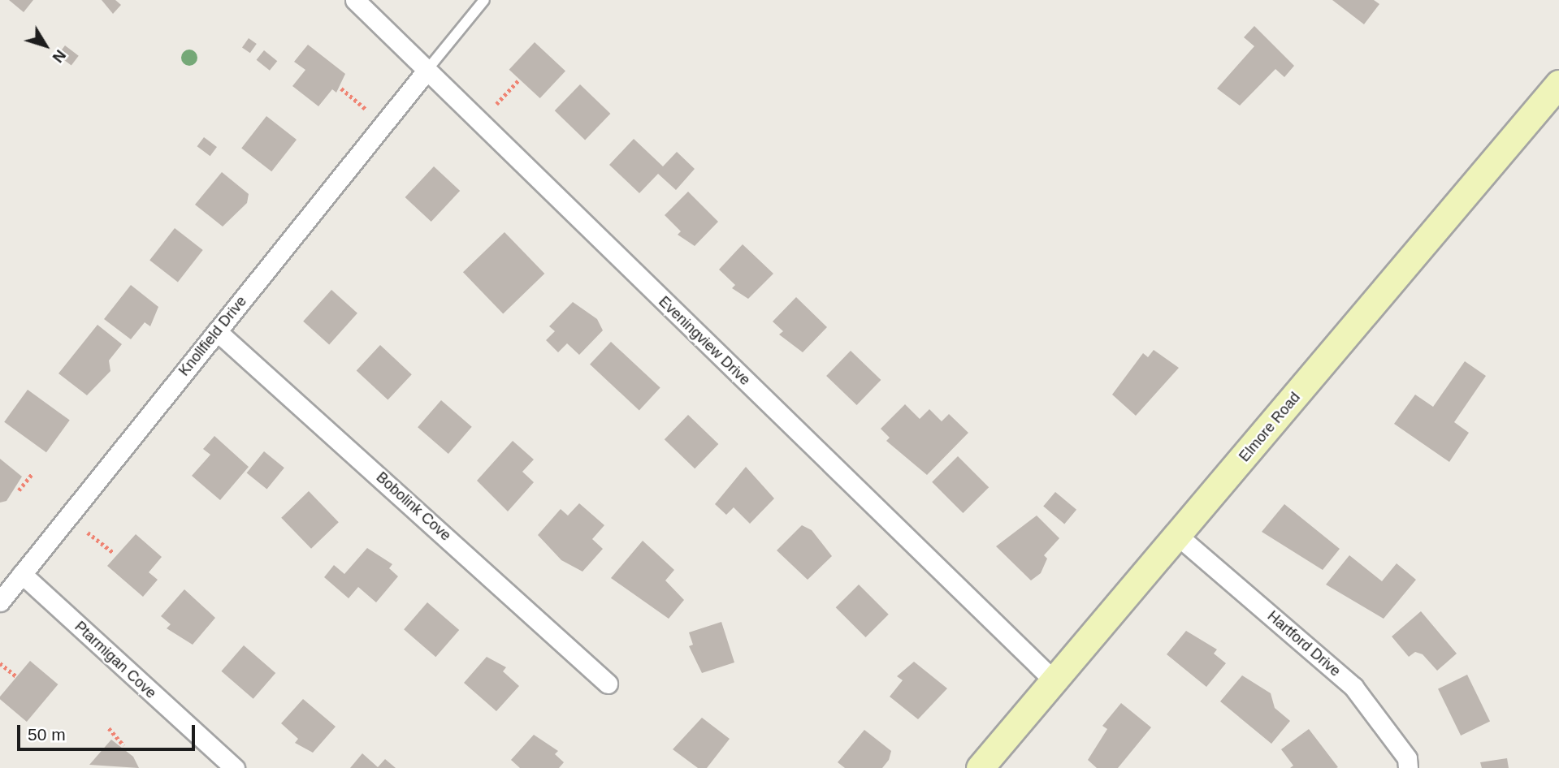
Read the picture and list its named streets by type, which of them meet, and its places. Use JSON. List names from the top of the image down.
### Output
{
  "streets": {
    "street": [
      "Knollfield Drive",
      "Eveningview Drive",
      "Elmore Road",
      "Bobolink Cove",
      "Hartford Drive",
      "Ptarmigan Cove"
    ]
  },
  "crossings": [
    ["Knollfield Drive", "Eveningview Drive"],
    ["Knollfield Drive", "Bobolink Cove"],
    ["Knollfield Drive", "Ptarmigan Cove"],
    ["Eveningview Drive", "Elmore Road"],
    ["Elmore Road", "Hartford Drive"]
  ],
  "scale_bar": "50 m",
  "north": "bottom right"
}
